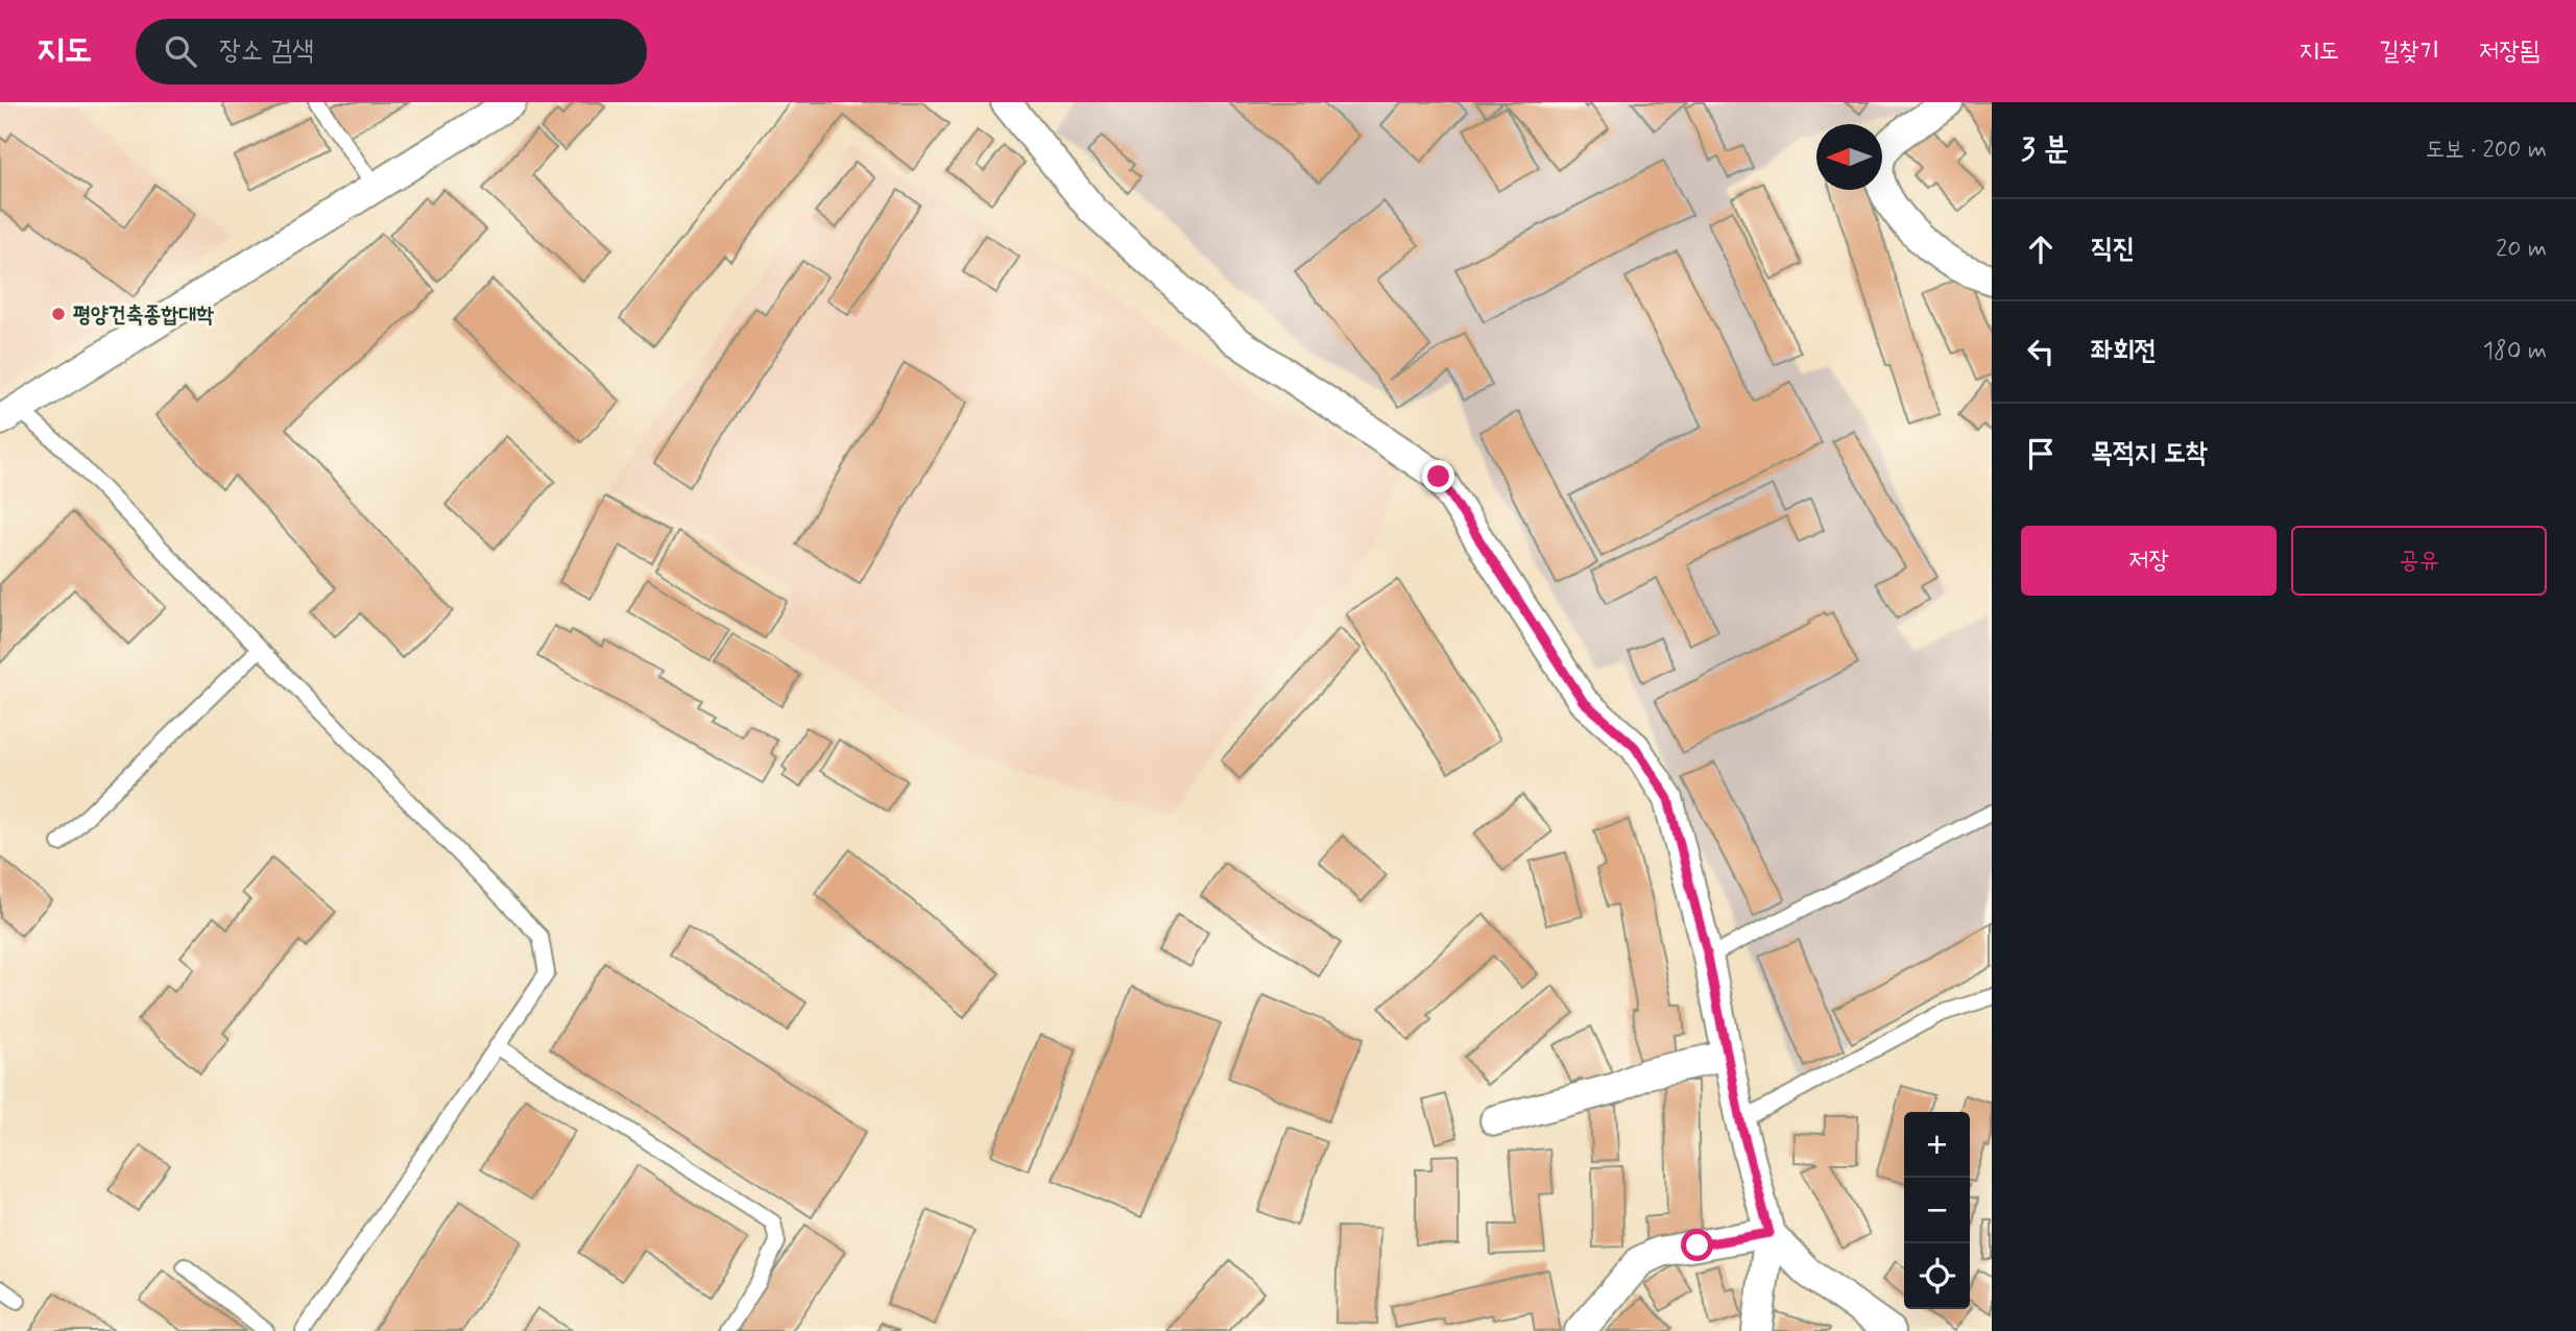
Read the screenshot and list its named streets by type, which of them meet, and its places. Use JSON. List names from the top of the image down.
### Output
{
  "places": ["평양건축종합대학"],
  "north": "left",
  "page": {
    "header": "지도",
    "search": "장소 검색",
    "nav": ["지도", "길찾기", "저장됨"],
    "heading": ["3 분", "도보 · 200 m"],
    "list": [
      ["직진", "20 m"],
      ["좌회전", "180 m"],
      "목적지 도착"
    ],
    "buttons": ["저장", "공유"],
    "map_buttons": ["+", "−"]
  }
}
